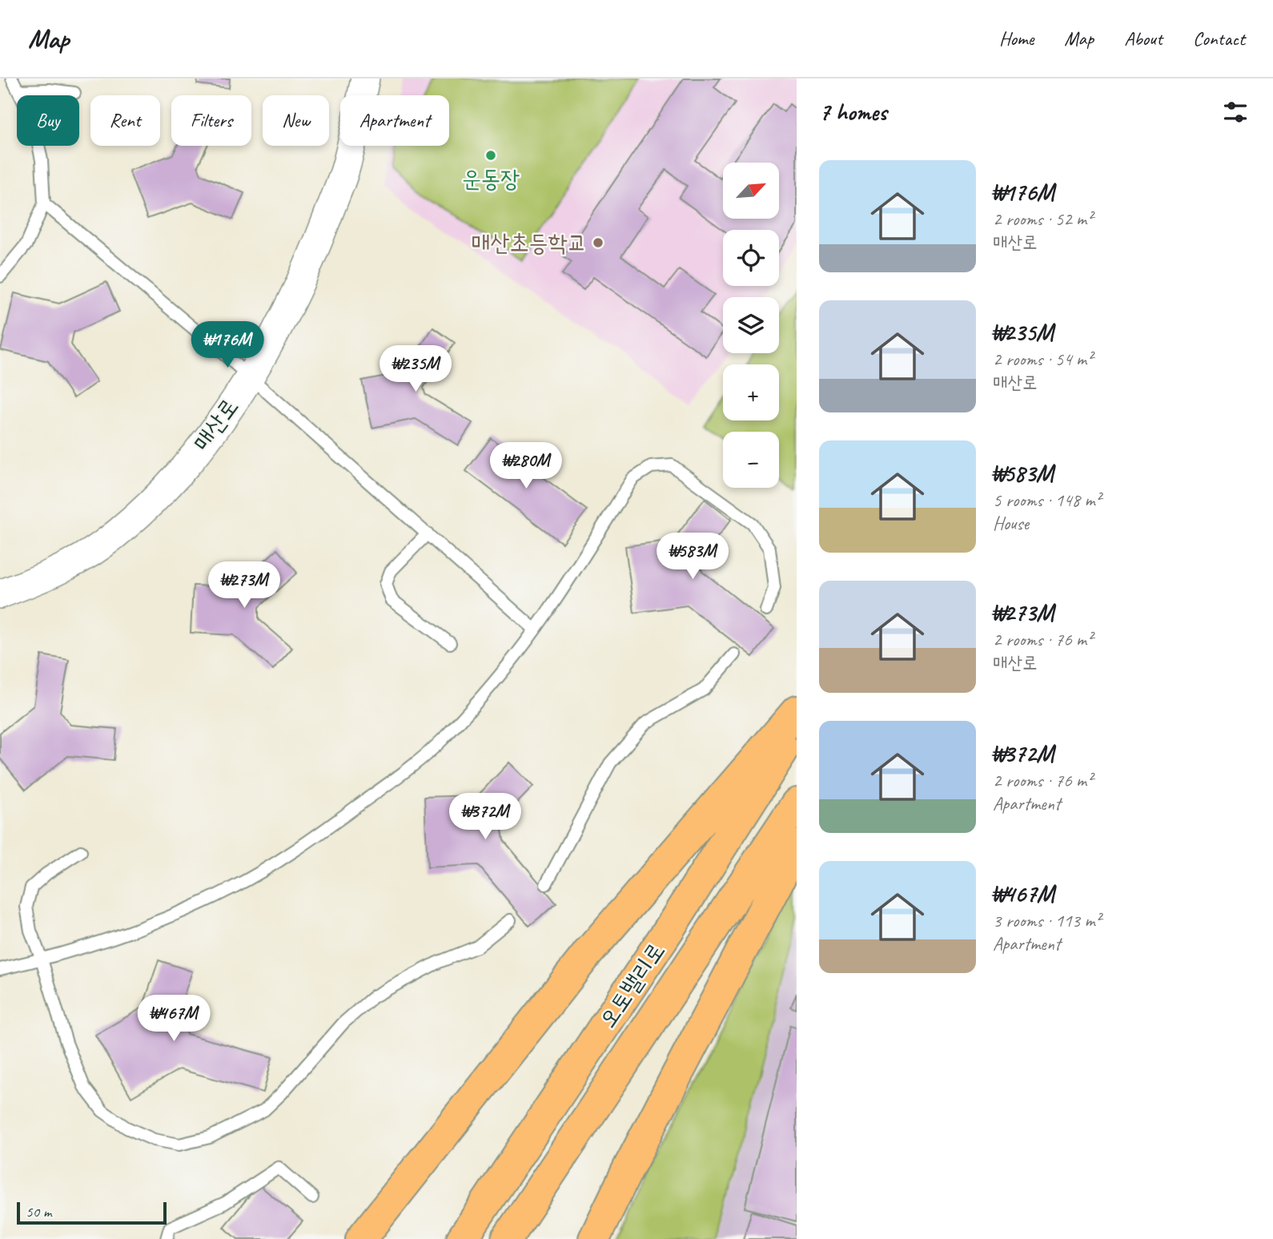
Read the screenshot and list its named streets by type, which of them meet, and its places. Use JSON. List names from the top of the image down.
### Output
{
  "streets": {
    "highway": ["오토밸리로"],
    "street": ["매산로"]
  },
  "places": ["운동장", "매산초등학교"],
  "scale_bar": "50 m",
  "north": "top right",
  "page": {
    "header": "Map",
    "nav": [
      "Home",
      "Map",
      "About",
      "Contact"
    ],
    "heading": "7 homes",
    "chip": [
      "Buy",
      "Rent",
      "Filters",
      "New",
      "Apartment"
    ],
    "list": [
      {
        "name": "₩176M",
        "note": "2 rooms · 52 m² · 매산로"
      },
      {
        "name": "₩235M",
        "note": "2 rooms · 54 m² · 매산로"
      },
      {
        "name": "₩583M",
        "note": "5 rooms · 148 m² · House"
      },
      {
        "name": "₩273M",
        "note": "2 rooms · 76 m² · 매산로"
      },
      {
        "name": "₩372M",
        "note": "2 rooms · 76 m² · Apartment"
      },
      {
        "name": "₩467M",
        "note": "3 rooms · 113 m² · Apartment"
      }
    ],
    "map_buttons": ["+", "−"],
    "price": [
      "₩176M",
      "₩235M",
      "₩280M",
      "₩583M",
      "₩273M",
      "₩372M",
      "₩467M"
    ],
    "scale": "50 m"
  }
}
